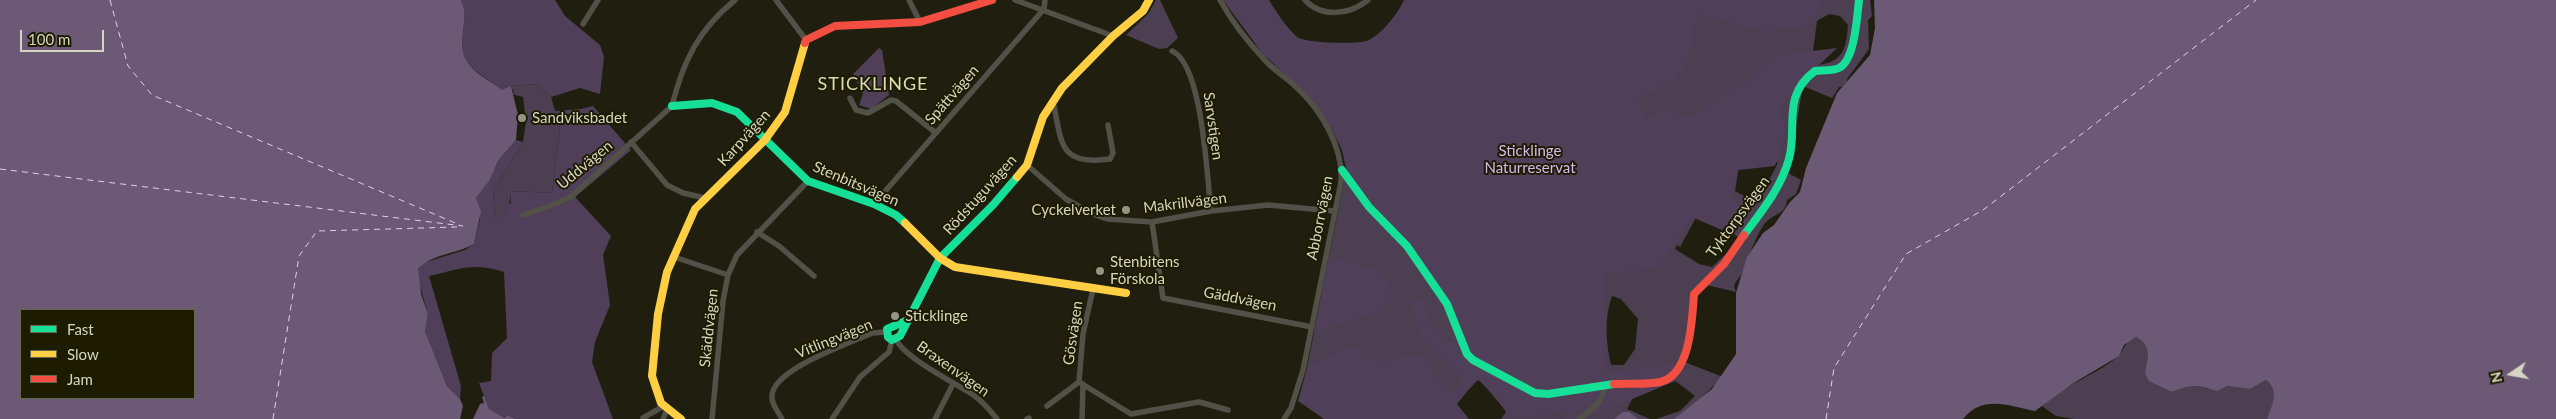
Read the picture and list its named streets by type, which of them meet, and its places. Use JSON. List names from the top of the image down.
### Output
{
  "streets": {
    "street": [
      "Spättvägen",
      "Sarvstigen",
      "Karpvägen",
      "Uddvägen",
      "Stenbitsvägen",
      "Rödstuguvägen",
      "Makrillvägen",
      "Tyktorpsvägen",
      "Abborrvägen",
      "Gäddvägen",
      "Skäddvägen",
      "Gösvägen",
      "Vitlingvägen",
      "Braxenvägen"
    ]
  },
  "crossings": [
    ["Spättvägen", "Stenbitsvägen"],
    ["Sarvstigen", "Makrillvägen"],
    ["Karpvägen", "Stenbitsvägen"],
    ["Uddvägen", "Stenbitsvägen"],
    ["Stenbitsvägen", "Rödstuguvägen"],
    ["Stenbitsvägen", "Skäddvägen"],
    ["Stenbitsvägen", "Gösvägen"],
    ["Rödstuguvägen", "Makrillvägen"],
    ["Rödstuguvägen", "Braxenvägen"],
    ["Makrillvägen", "Abborrvägen"],
    ["Makrillvägen", "Gäddvägen"],
    ["Tyktorpsvägen", "Abborrvägen"],
    ["Abborrvägen", "Gäddvägen"]
  ],
  "districts": ["STICKLINGE"],
  "parks": ["Sticklinge Naturreservat"],
  "places": [
    "Sandviksbadet",
    "Cyckelverket",
    "Stenbitens Förskola",
    "Sticklinge"
  ],
  "legend": ["Fast", "Slow", "Jam"],
  "scale_bar": "100 m",
  "north": "left"
}
